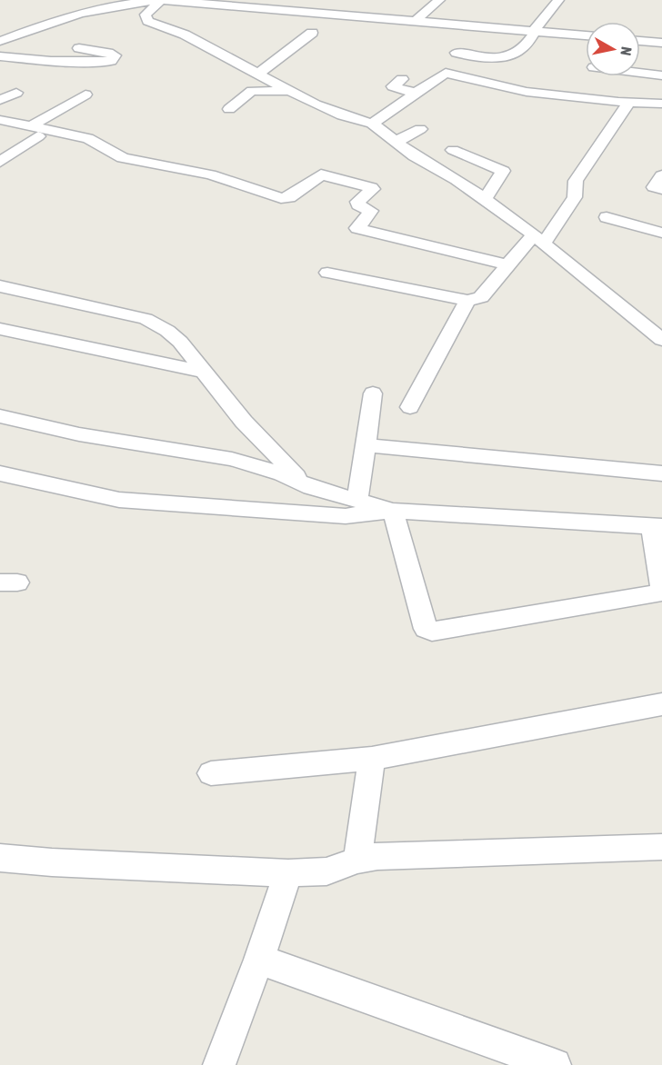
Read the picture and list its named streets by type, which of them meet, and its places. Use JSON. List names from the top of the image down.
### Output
{
  "north": "right"
}
